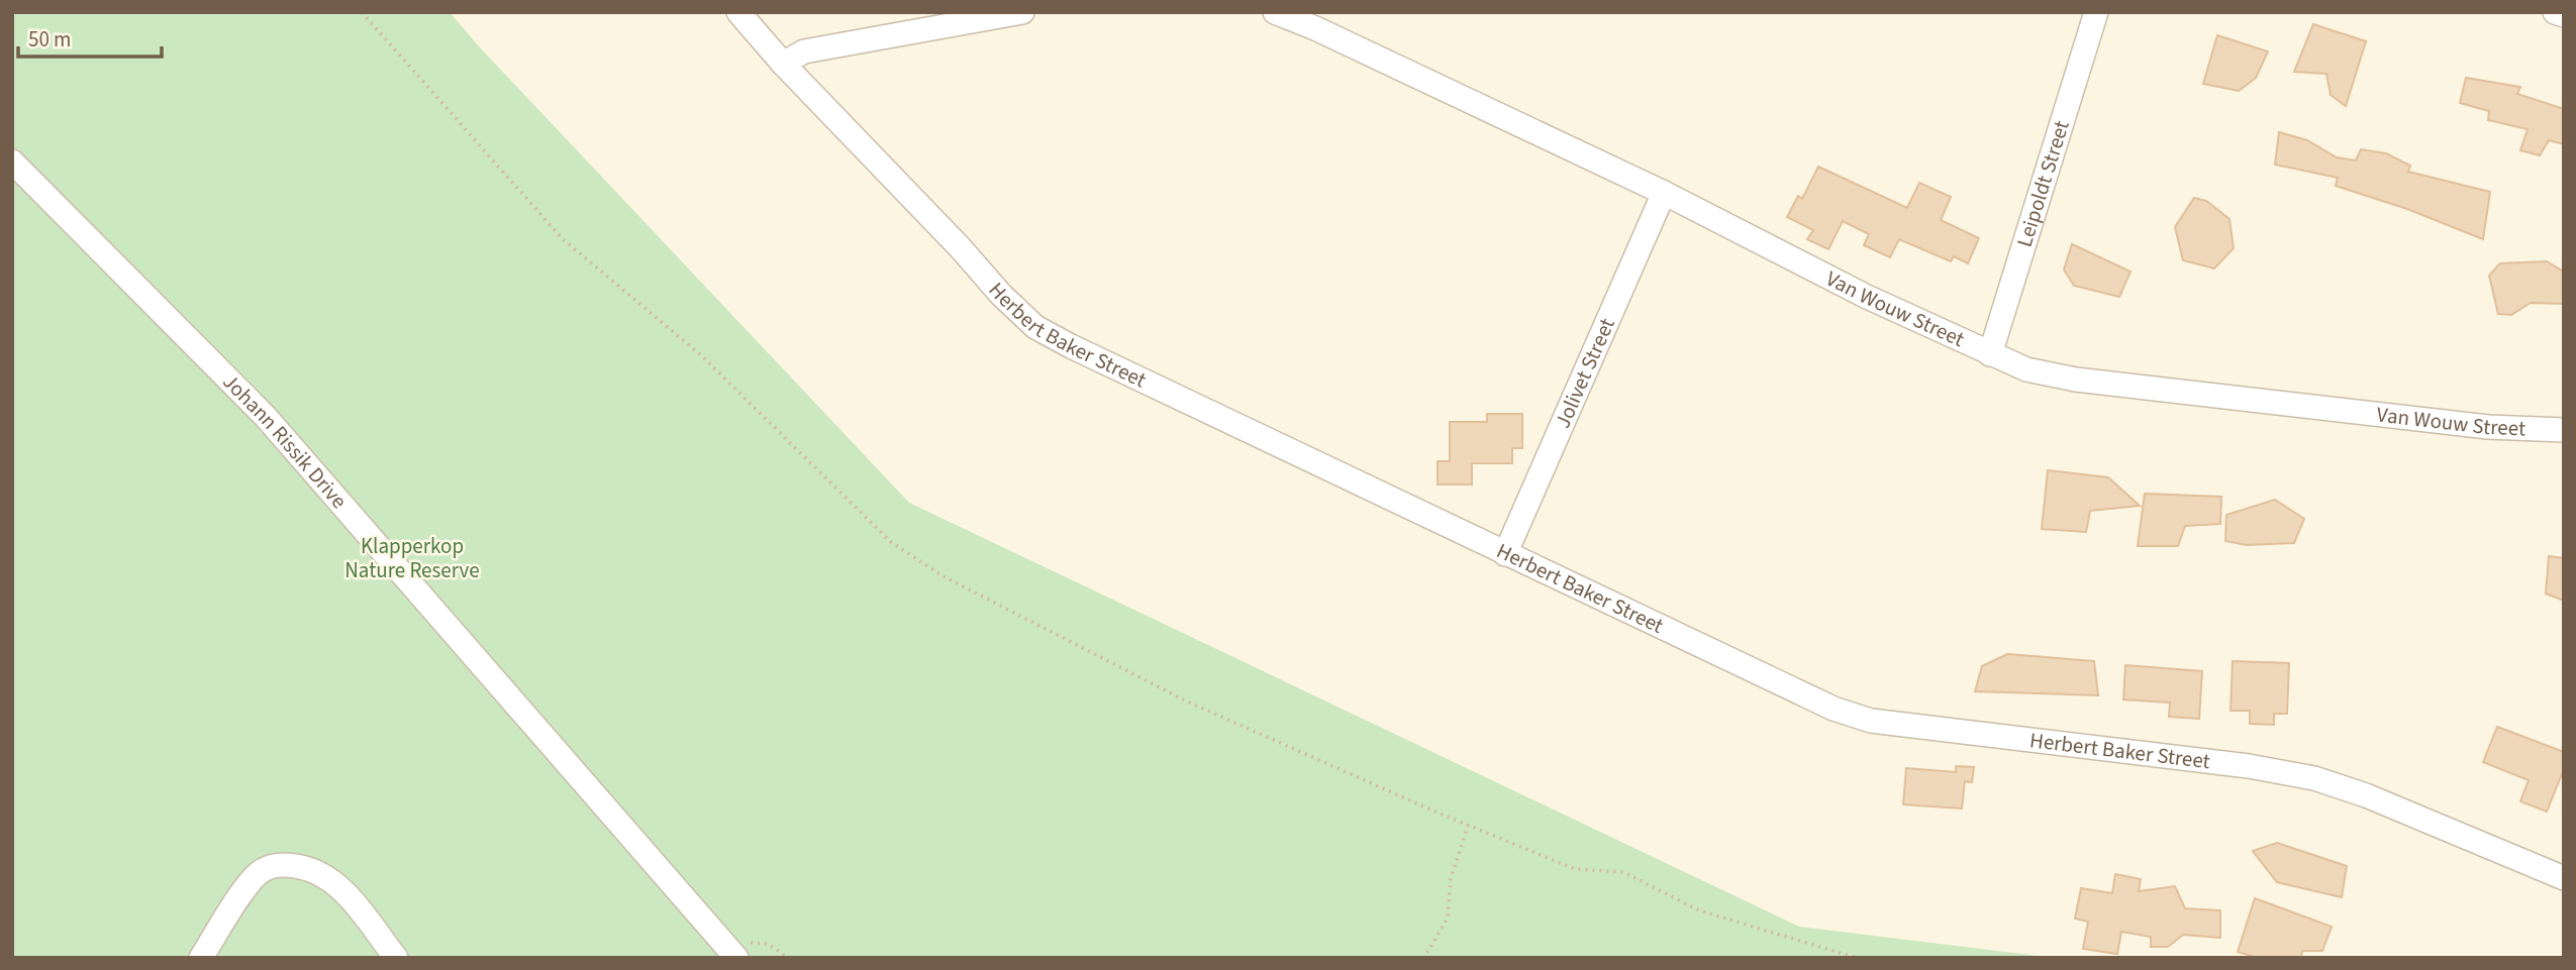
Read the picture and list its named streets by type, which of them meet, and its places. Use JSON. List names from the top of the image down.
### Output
{
  "streets": {
    "street": [
      "Leipoldt Street",
      "Van Wouw Street",
      "Herbert Baker Street",
      "Jolivet Street",
      "Johann Rissik Drive"
    ]
  },
  "crossings": [
    ["Leipoldt Street", "Van Wouw Street"],
    ["Van Wouw Street", "Jolivet Street"],
    ["Herbert Baker Street", "Jolivet Street"]
  ],
  "parks": ["Klapperkop Nature Reserve"],
  "scale_bar": "50 m"
}
